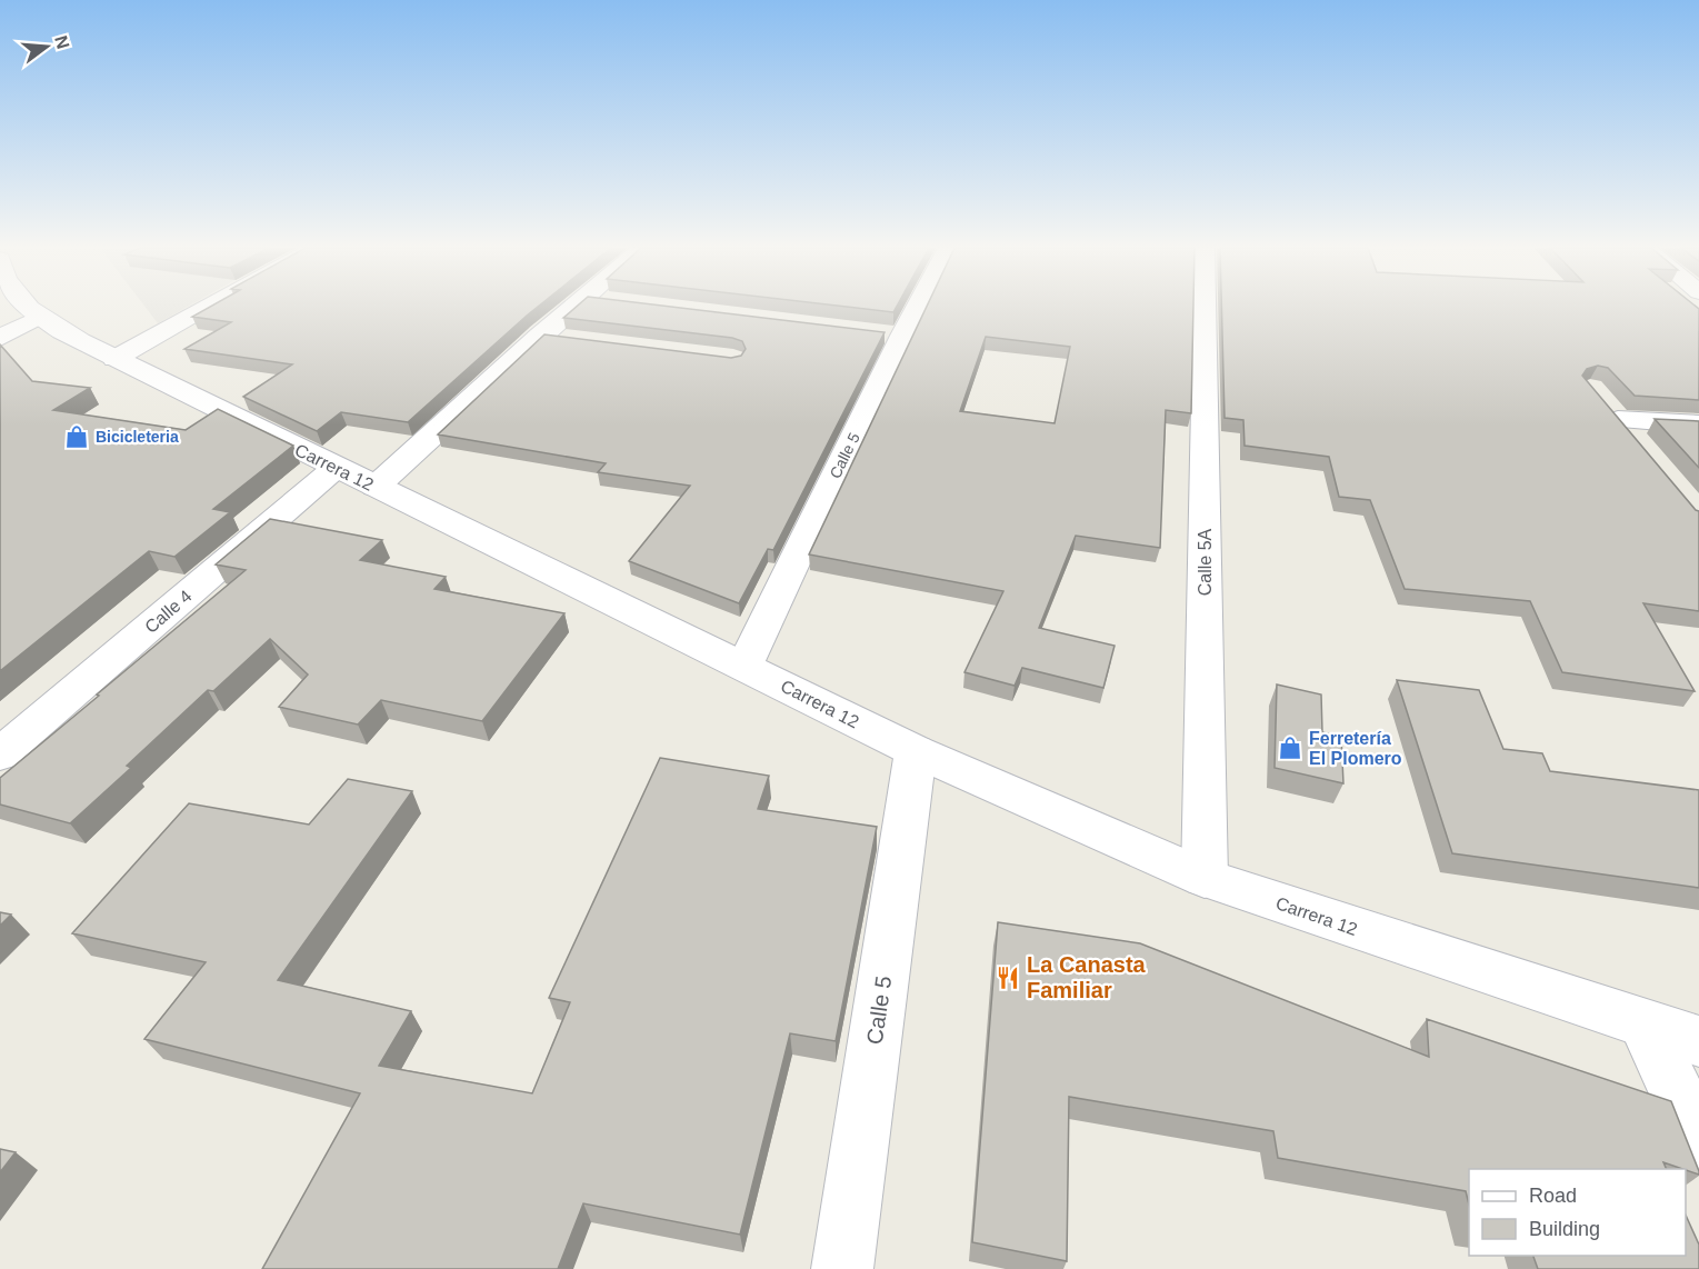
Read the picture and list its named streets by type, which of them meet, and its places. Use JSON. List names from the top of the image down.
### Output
{
  "streets": {
    "street": [
      "Calle 5",
      "Carrera 12",
      "Calle 5A",
      "Calle 4"
    ]
  },
  "crossings": [
    ["Calle 5", "Carrera 12"],
    ["Carrera 12", "Calle 5A"],
    ["Carrera 12", "Calle 4"]
  ],
  "places": {
    "shop": ["Bicicleteria", "Ferretería El Plomero"],
    "restaurant": ["La Canasta Familiar"]
  },
  "legend": ["Road", "Building"],
  "north": "right"
}
